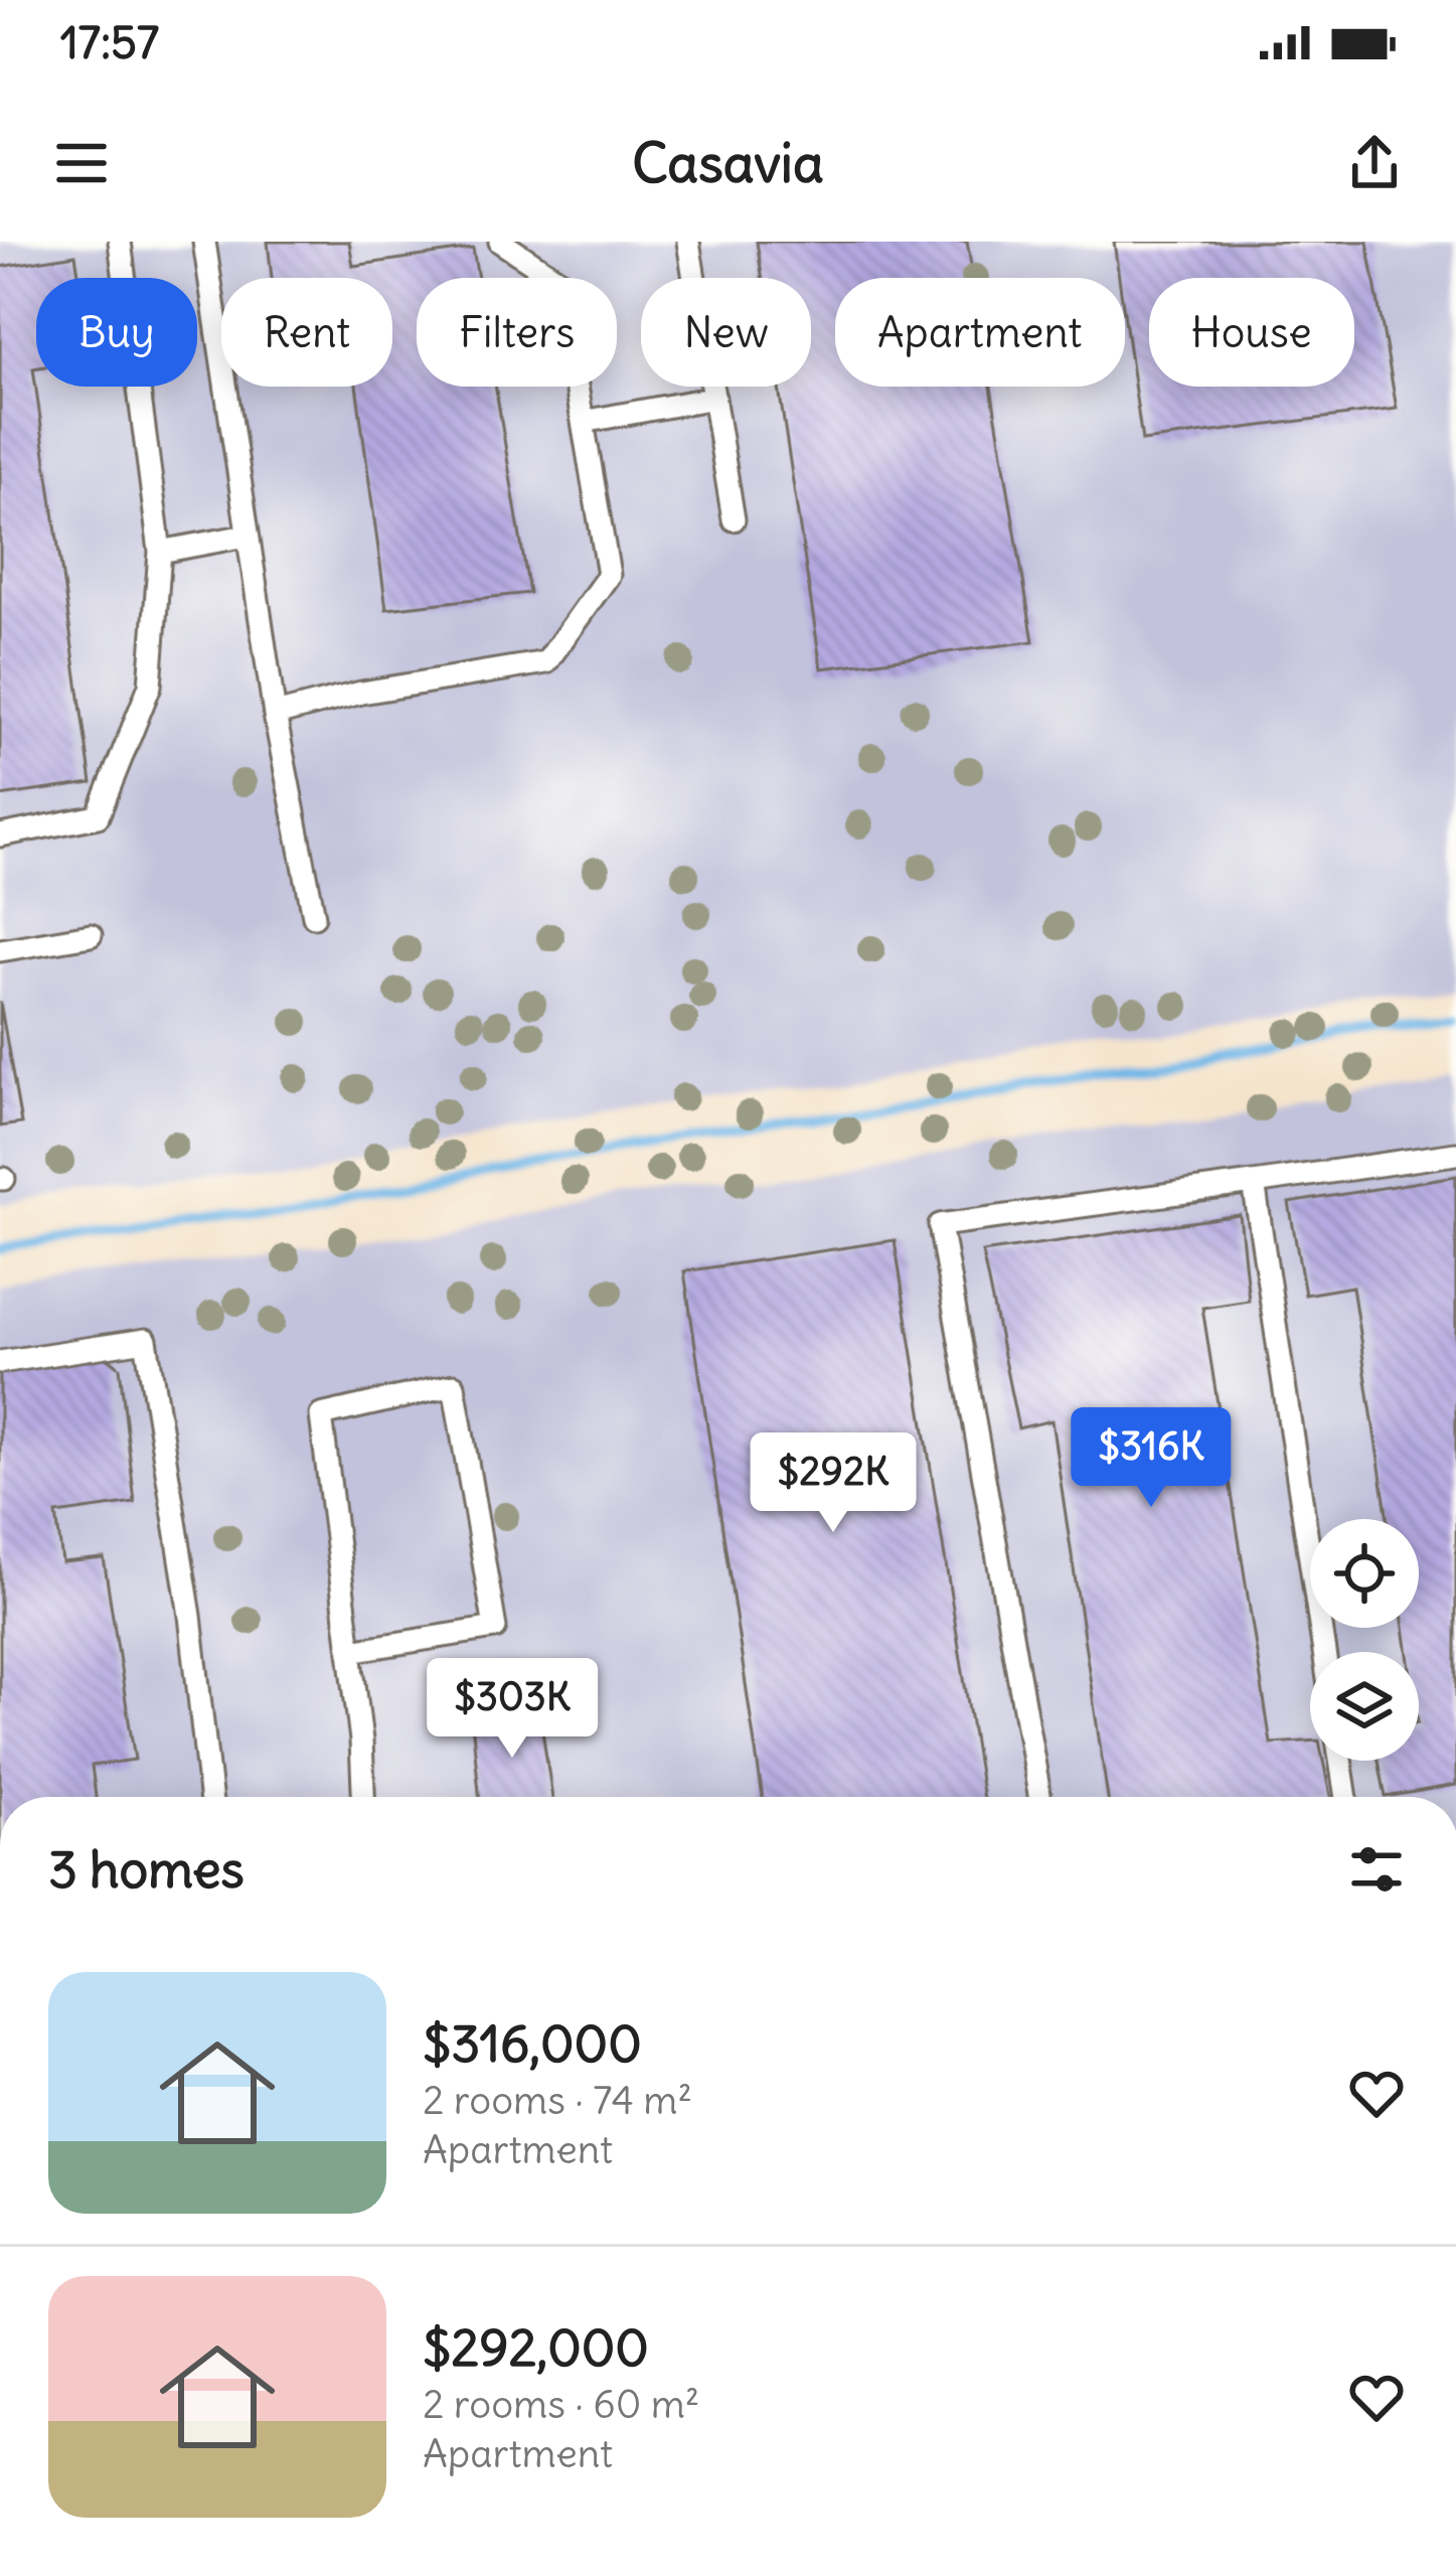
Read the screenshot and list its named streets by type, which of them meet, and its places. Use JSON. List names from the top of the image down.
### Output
{
  "page": {
    "status": "17:57",
    "header": "Casavia",
    "chip": [
      "Buy",
      "Rent",
      "Filters",
      "New",
      "Apartment",
      "House"
    ],
    "price": ["$316K", "$292K", "$303K"],
    "heading": "3 homes",
    "list": [
      {
        "name": "$316,000",
        "note": "2 rooms · 74 m² · Apartment"
      },
      {
        "name": "$292,000",
        "note": "2 rooms · 60 m² · Apartment"
      }
    ]
  }
}
